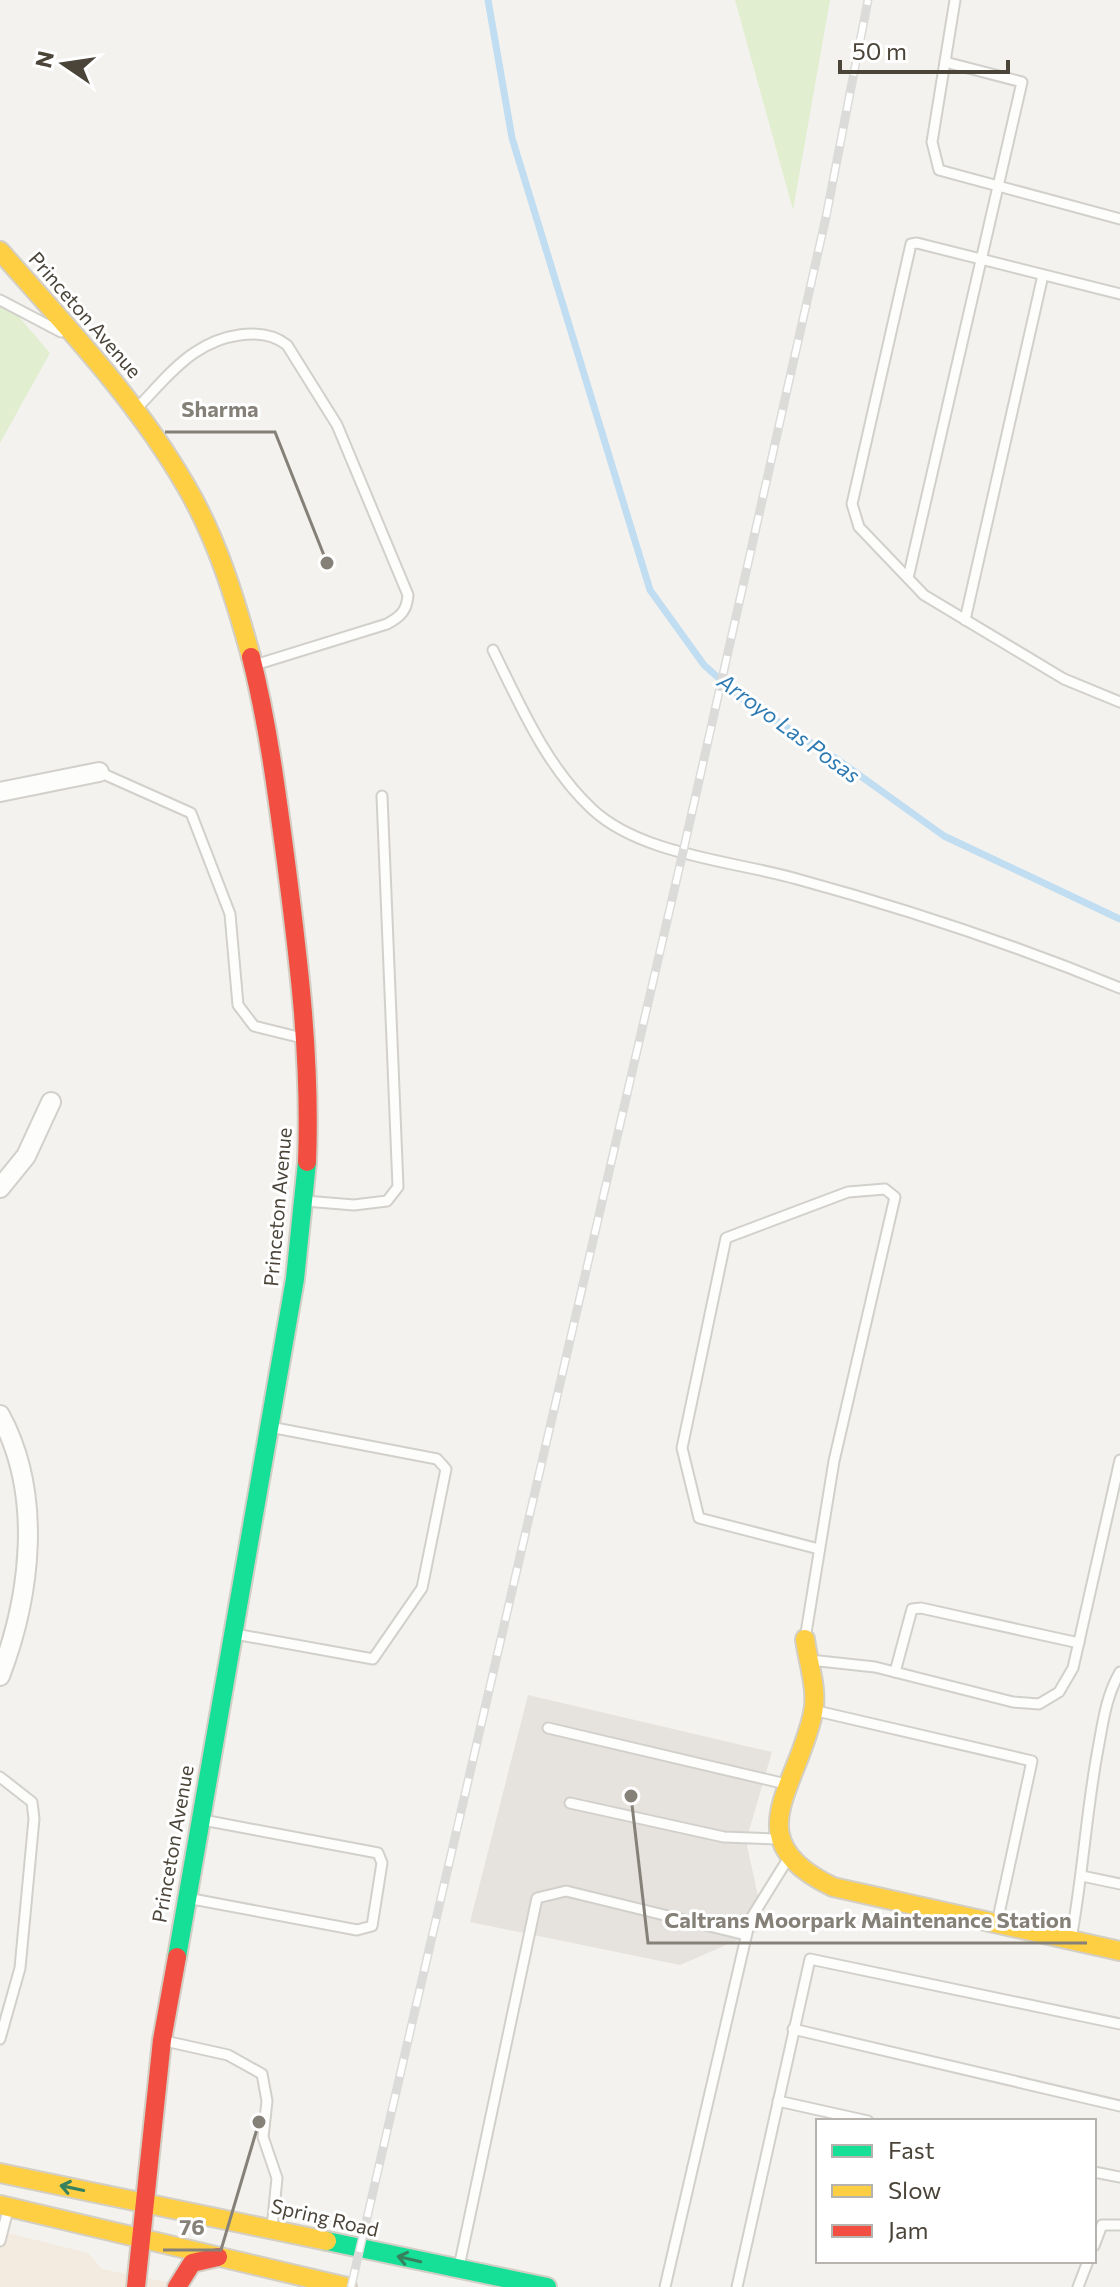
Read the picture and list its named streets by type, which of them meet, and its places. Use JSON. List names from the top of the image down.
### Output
{
  "streets": {
    "street": ["Princeton Avenue", "Spring Road"]
  },
  "crossings": [
    ["Princeton Avenue", "Spring Road"]
  ],
  "water": ["Arroyo Las Posas"],
  "places": ["Sharma", "Caltrans Moorpark Maintenance Station", "76"],
  "legend": ["Fast", "Slow", "Jam"],
  "scale_bar": "50 m",
  "north": "left"
}
